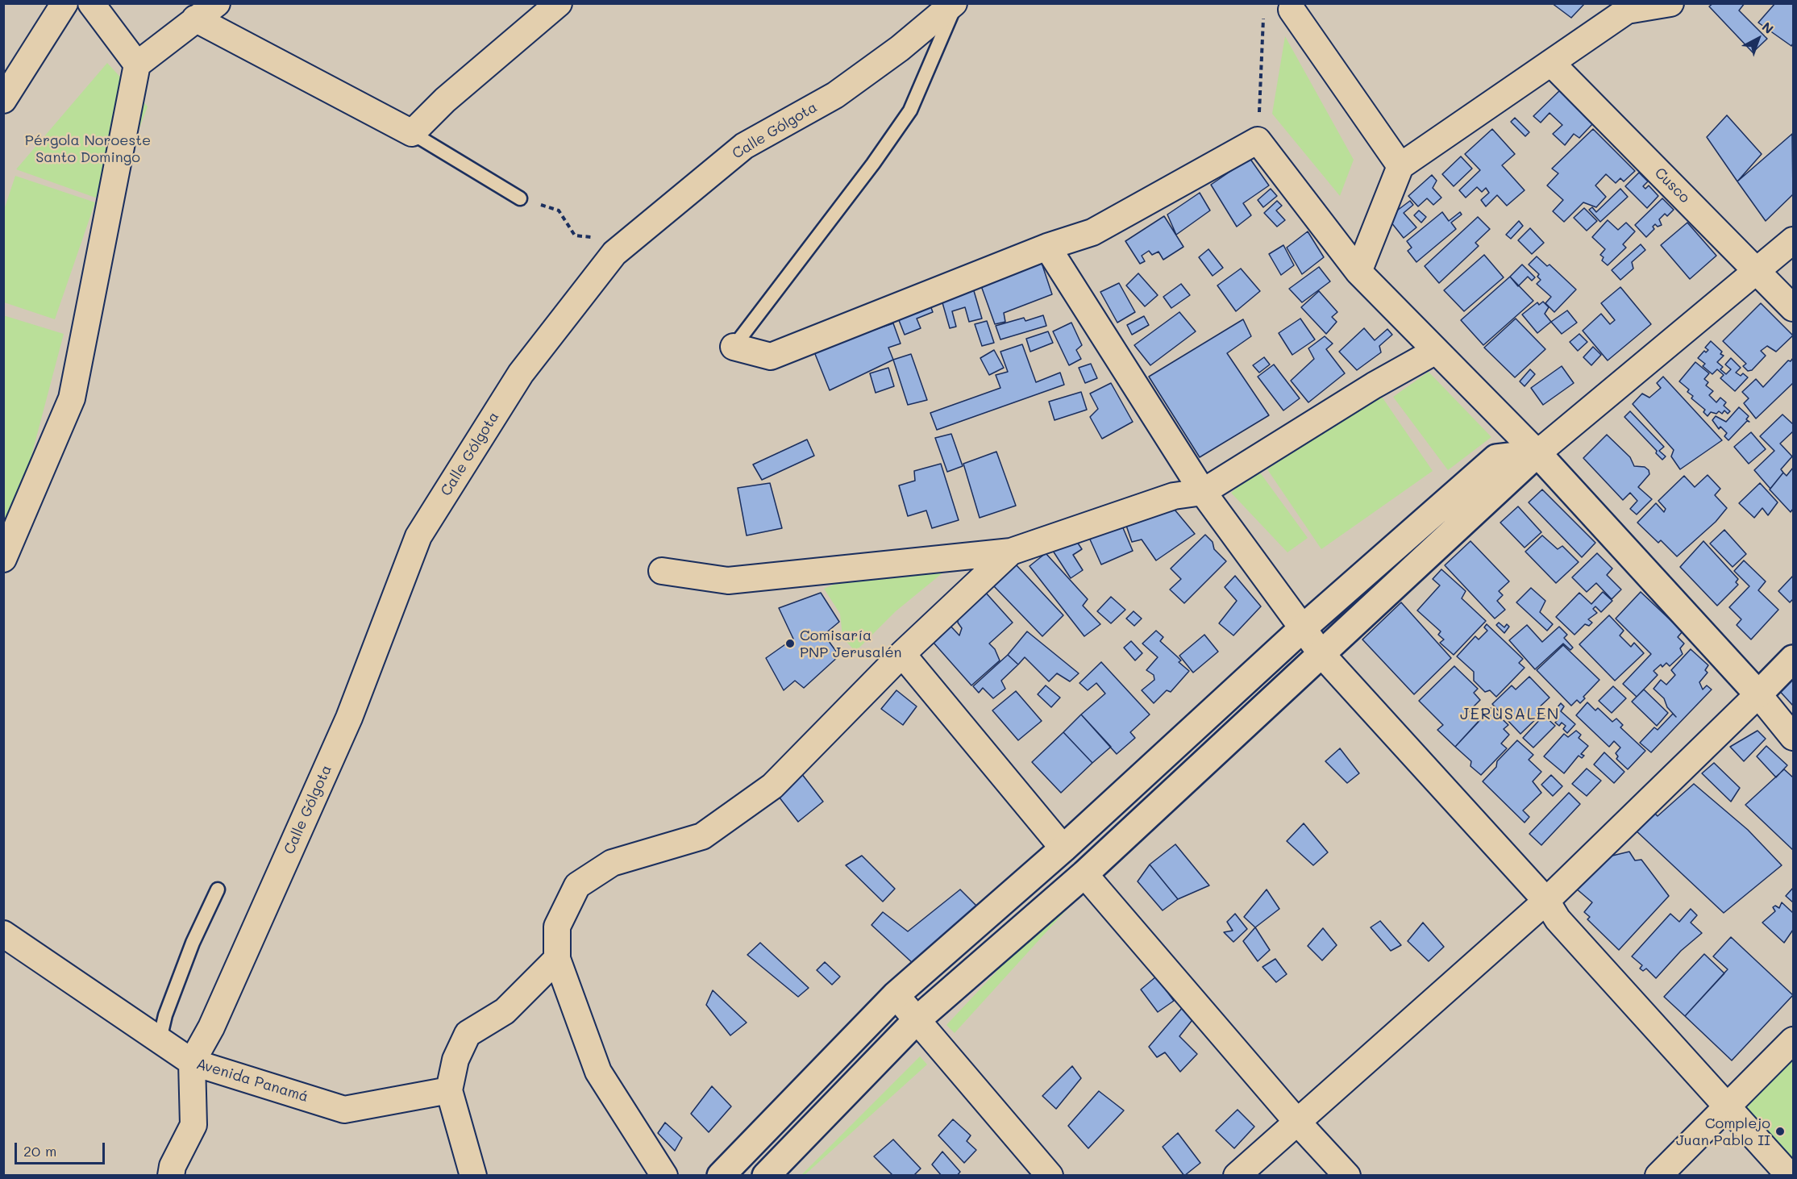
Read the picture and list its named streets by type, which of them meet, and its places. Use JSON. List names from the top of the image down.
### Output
{
  "streets": {
    "street": ["Calle Gólgota", "Cusco", "Avenida Panamá"]
  },
  "crossings": [
    ["Calle Gólgota", "Avenida Panamá"]
  ],
  "districts": ["JERUSALEN"],
  "parks": ["Pérgola Noroeste Santo Domingo"],
  "places": ["Comisaría PNP Jerusalén", "Complejo Juan Pablo II"],
  "scale_bar": "20 m",
  "north": "top right"
}
